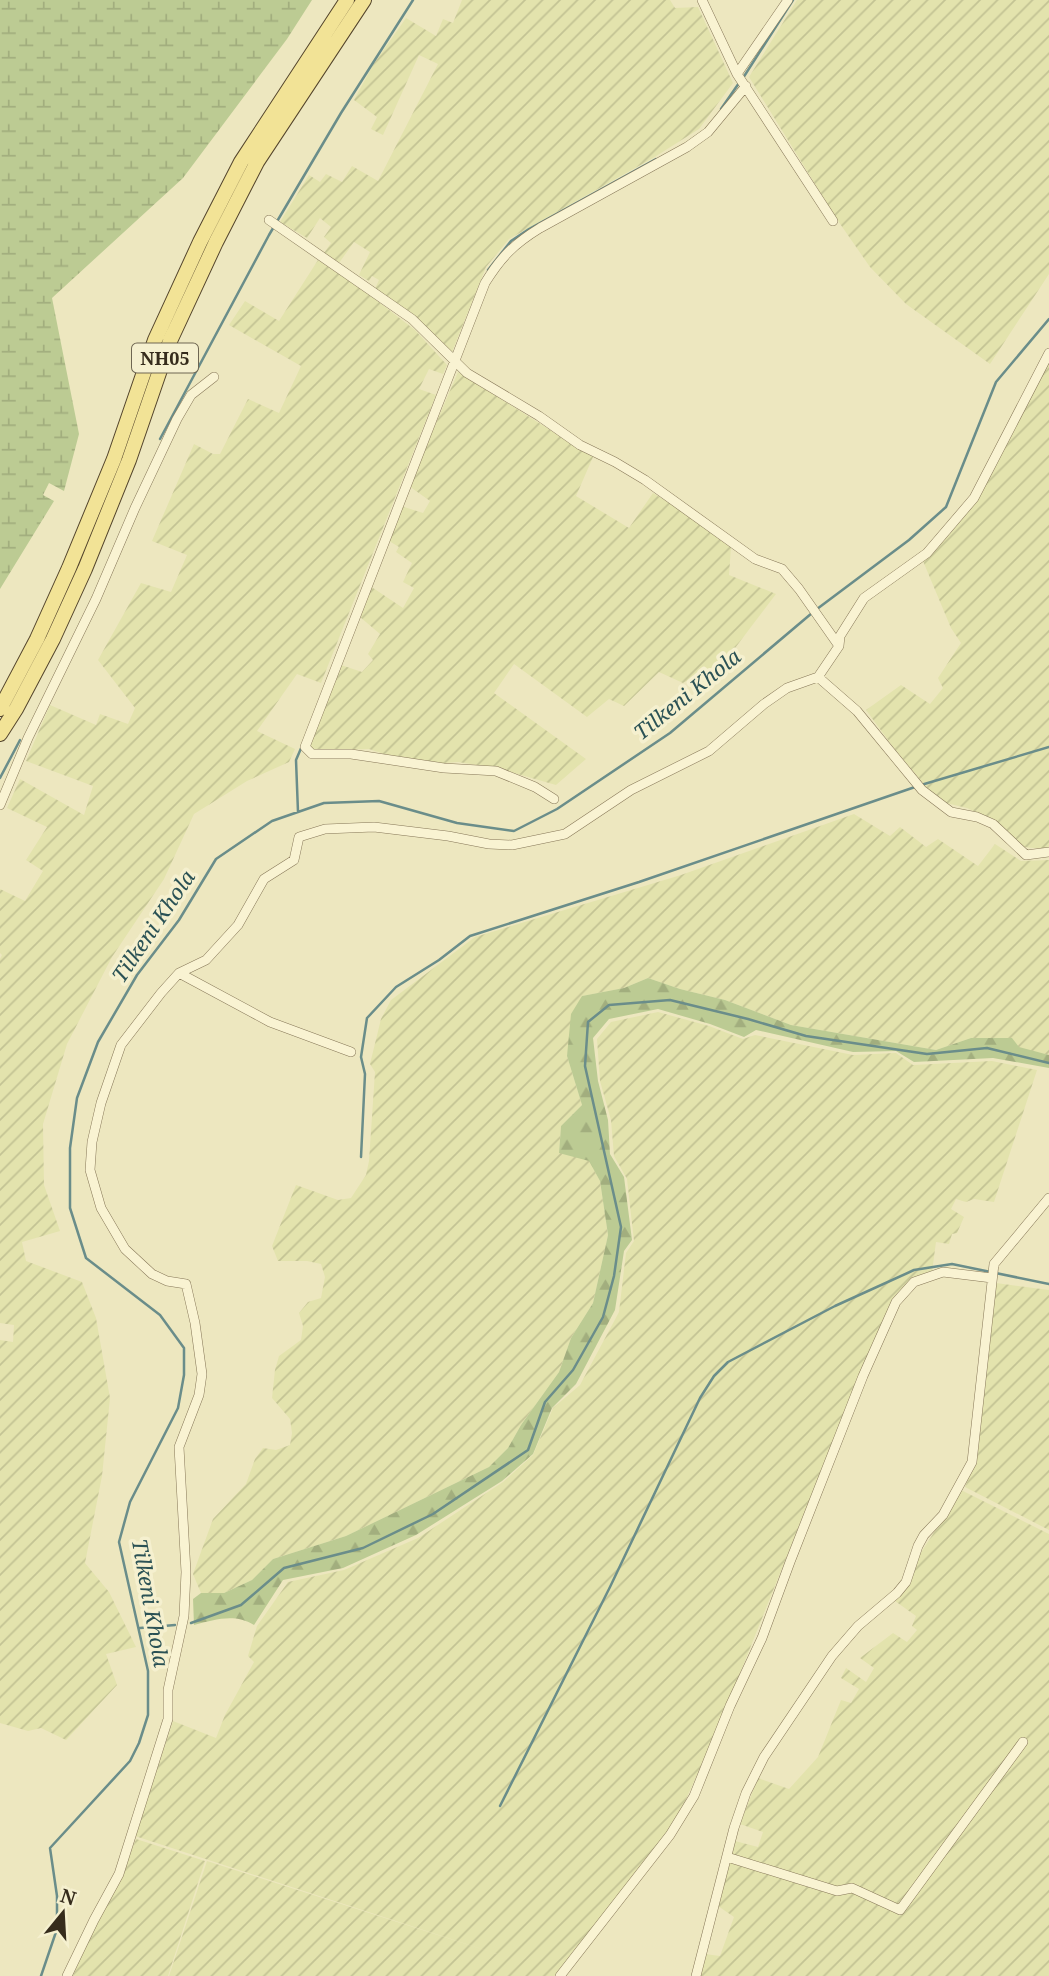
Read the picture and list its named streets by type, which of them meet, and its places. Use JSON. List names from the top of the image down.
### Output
{
  "streets": {
    "main road": ["NH05"]
  },
  "water": ["Tilkeni Khola"],
  "north": "top"
}
